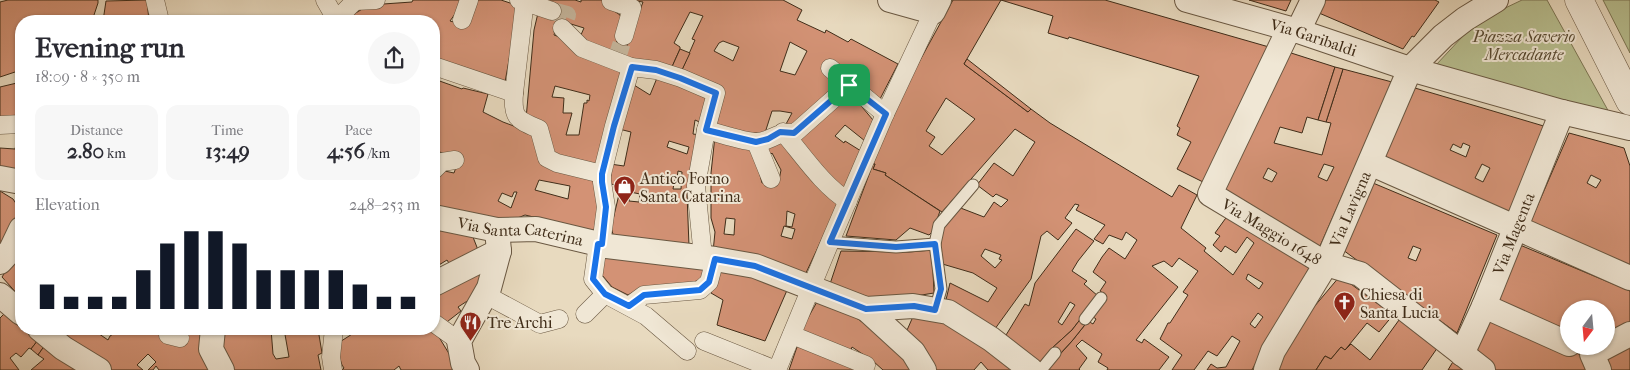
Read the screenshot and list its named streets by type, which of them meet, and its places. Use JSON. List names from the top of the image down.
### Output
{
  "streets": {
    "street": [
      "Via Garibaldi",
      "Via Lavigna",
      "Via Santa Caterina",
      "Via Maggio 1648",
      "Via Magenta"
    ]
  },
  "crossings": [
    ["Via Garibaldi", "Via Lavigna"],
    ["Via Garibaldi", "Via Maggio 1648"],
    ["Via Lavigna", "Via Maggio 1648"],
    ["Via Maggio 1648", "Via Magenta"]
  ],
  "parks": ["Piazza Saverio Mercadante"],
  "places": {
    "shop": ["Antico Forno Santa Catarina"],
    "church": ["Chiesa di Santa Lucia"],
    "restaurant": ["Tre Archi"]
  },
  "north": "bottom",
  "page": {
    "heading": ["Evening run", "18:09 · 8 × 350 m"],
    "stats": [
      ["Distance", "2.80 km"],
      ["Time", "13:49"],
      ["Pace", "4:56 /km"]
    ],
    "chart": ["Elevation", "248–253 m"]
  }
}
